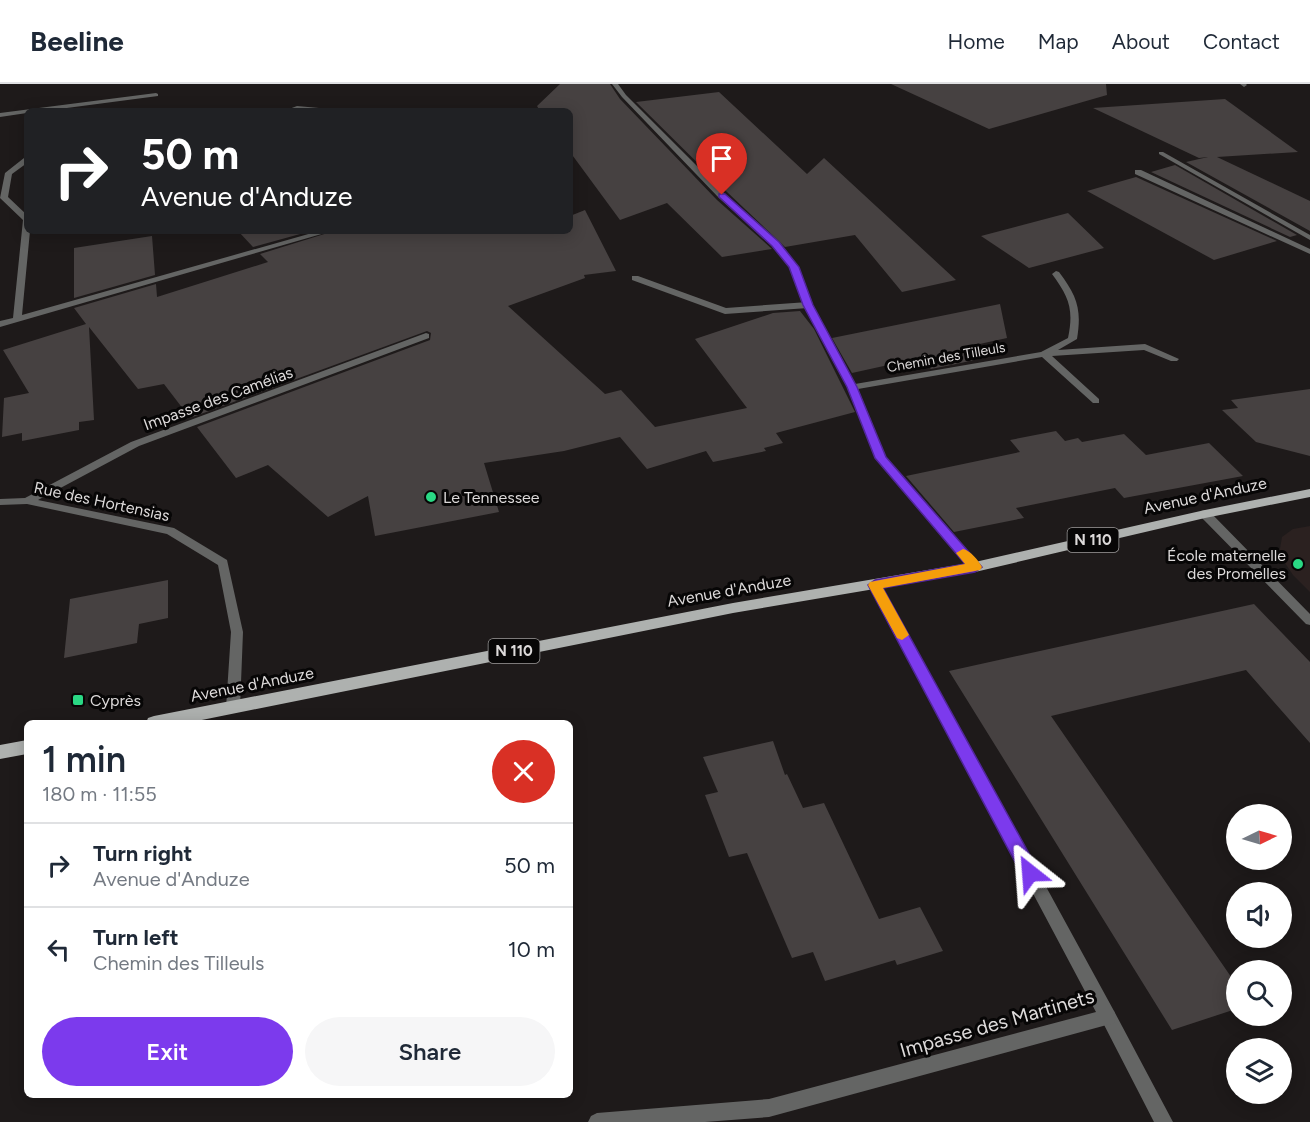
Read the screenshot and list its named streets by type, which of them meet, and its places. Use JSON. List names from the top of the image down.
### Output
{
  "streets": {
    "main road": ["Avenue d'Anduze", "N 110"],
    "street": [
      "Chemin des Tilleuls",
      "Impasse des Camélias",
      "Rue des Hortensias",
      "Impasse des Martinets"
    ]
  },
  "crossings": [
    ["Impasse des Camélias", "Rue des Hortensias"],
    ["Avenue d'Anduze", "Rue des Hortensias"],
    ["Avenue d'Anduze", "Impasse des Martinets"]
  ],
  "places": {
    "other": ["Le Tennessee", "École maternelle des Promelles"],
    "transit": ["Cyprès"]
  },
  "north": "right",
  "page": {
    "header": "Beeline",
    "nav": [
      "Home",
      "Map",
      "About",
      "Contact"
    ],
    "turn": ["50 m", "Avenue d'Anduze"],
    "heading": ["1 min", "180 m · 11:55"],
    "list": [
      {
        "name": "Turn right",
        "note": "Avenue d'Anduze",
        "value": "50 m"
      },
      {
        "name": "Turn left",
        "note": "Chemin des Tilleuls",
        "value": "10 m"
      }
    ],
    "buttons": ["Exit", "Share"]
  }
}
